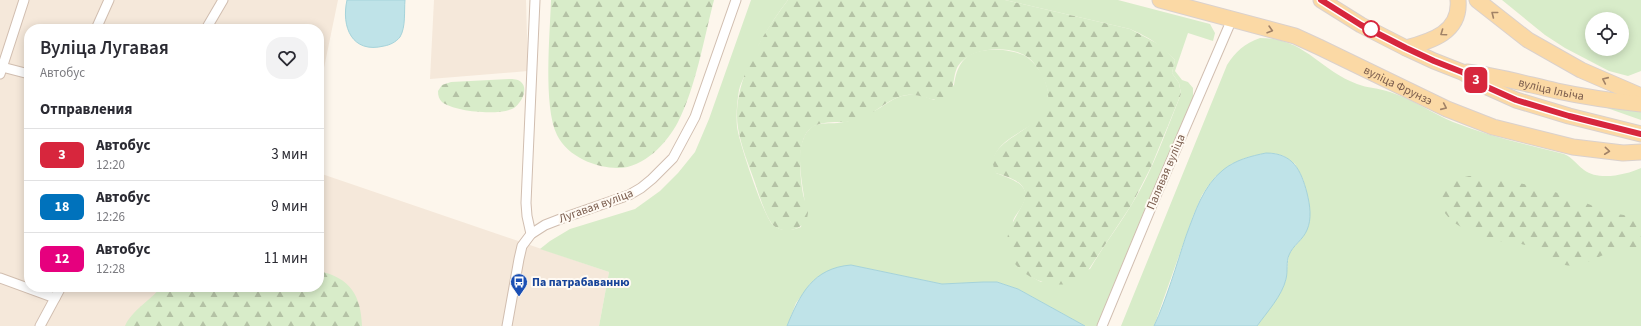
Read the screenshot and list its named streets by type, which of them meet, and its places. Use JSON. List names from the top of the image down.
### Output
{
  "streets": {
    "main road": ["вуліца Фрунзэ", "вуліца Ільіча"],
    "street": ["Палявая вуліца", "Лугавая вуліца"]
  },
  "crossings": [
    ["вуліца Фрунзэ", "Палявая вуліца"]
  ],
  "places": {
    "bus stop": ["Па патрабаванню"]
  },
  "lines": ["bus line 3"],
  "page": {
    "on_map": "3",
    "heading": [
      ["Вуліца Лугавая", "Автобус"],
      "Отправления"
    ],
    "list": [
      {
        "mark": "3",
        "name": "Автобус",
        "note": "12:20",
        "value": "3 мин"
      },
      {
        "mark": "18",
        "name": "Автобус",
        "note": "12:26",
        "value": "9 мин"
      },
      {
        "mark": "12",
        "name": "Автобус",
        "note": "12:28",
        "value": "11 мин"
      }
    ]
  }
}
